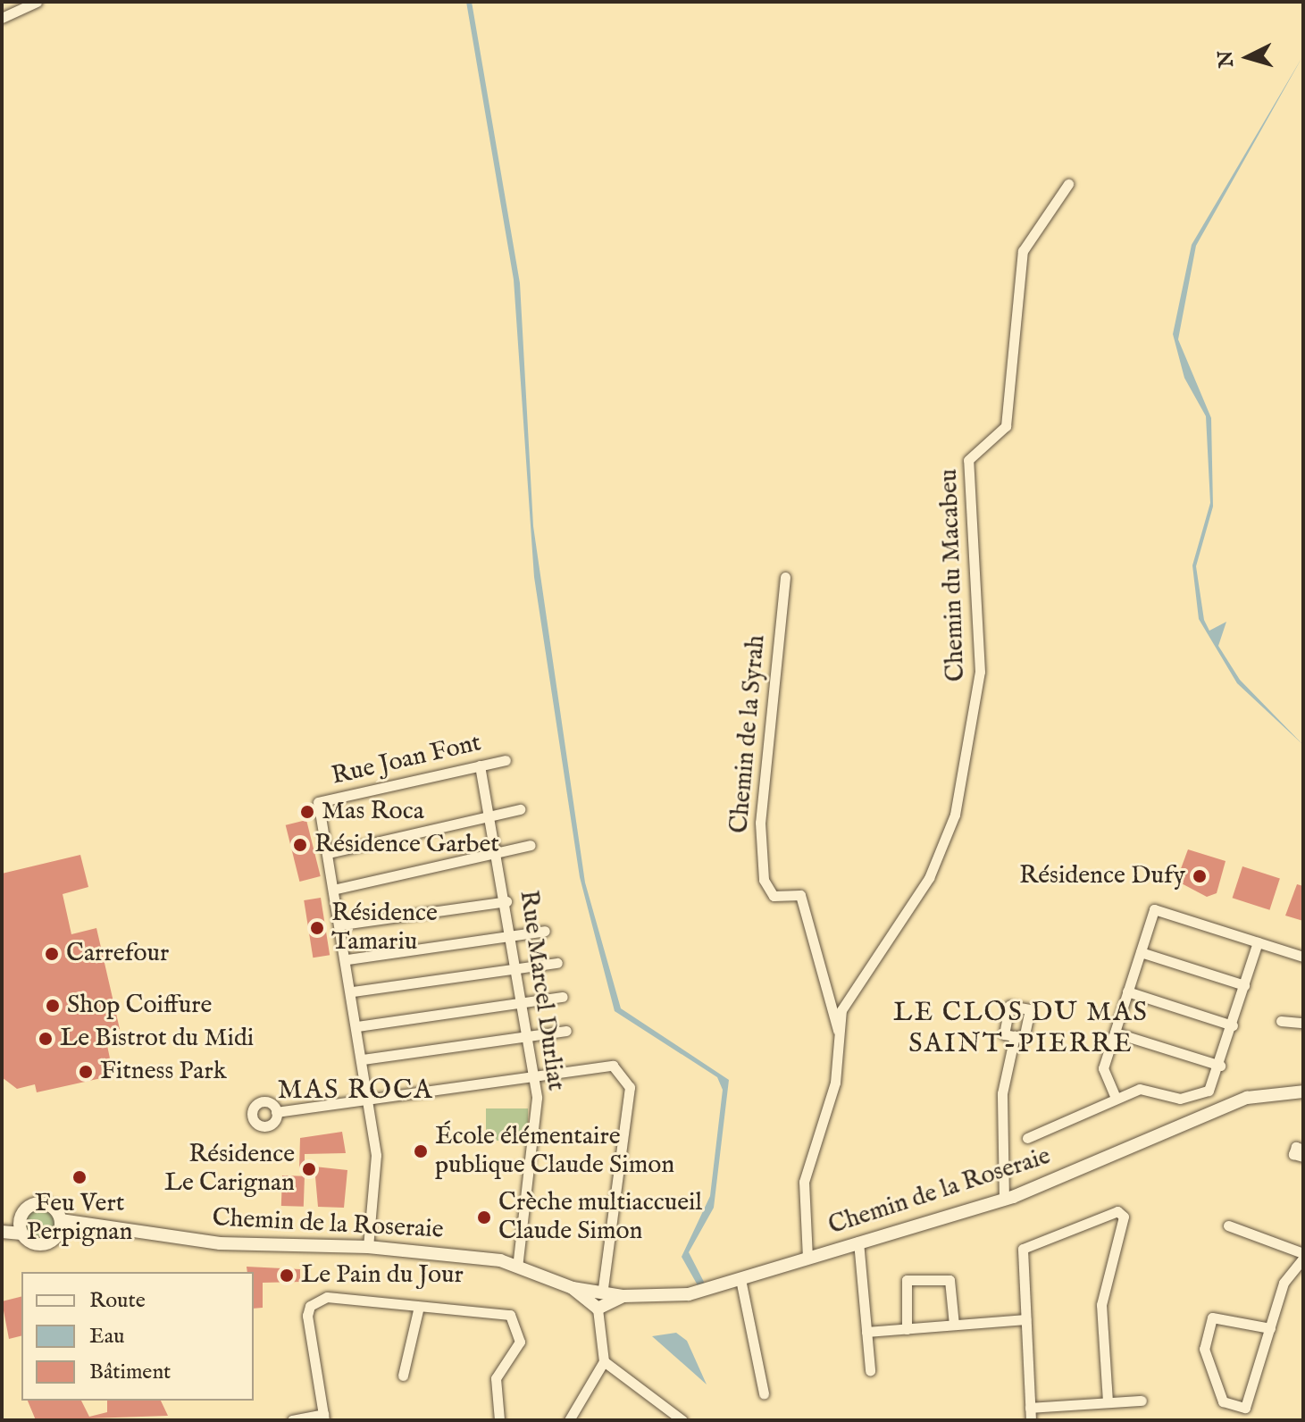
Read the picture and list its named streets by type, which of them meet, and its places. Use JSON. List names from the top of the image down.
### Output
{
  "streets": {
    "street": [
      "Chemin du Macabeu",
      "Chemin de la Syrah",
      "Rue Joan Font",
      "Rue Marcel Durliat",
      "Chemin de la Roseraie"
    ]
  },
  "crossings": [
    ["Chemin du Macabeu", "Chemin de la Syrah"],
    ["Chemin du Macabeu", "Chemin de la Roseraie"],
    ["Rue Joan Font", "Rue Marcel Durliat"],
    ["Rue Marcel Durliat", "Chemin de la Roseraie"]
  ],
  "districts": ["LE CLOS DU MAS SAINT-PIERRE", "MAS ROCA"],
  "places": [
    "Mas Roca",
    "Résidence Garbet",
    "Résidence Dufy",
    "Résidence Tamariu",
    "Carrefour",
    "Shop Coiffure",
    "Le Bistrot du Midi",
    "Fitness Park",
    "École élémentaire publique Claude Simon",
    "Résidence Le Carignan",
    "Feu Vert Perpignan",
    "Crèche multiaccueil Claude Simon",
    "Le Pain du Jour"
  ],
  "legend": ["Route", "Eau", "Bâtiment"],
  "north": "left"
}
